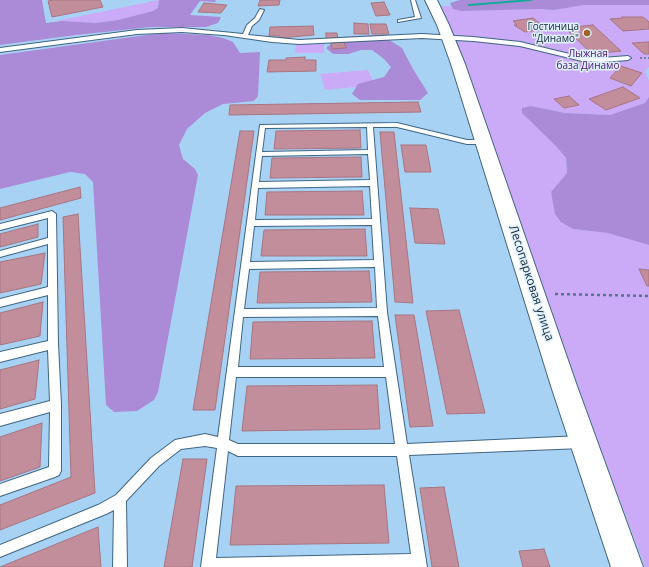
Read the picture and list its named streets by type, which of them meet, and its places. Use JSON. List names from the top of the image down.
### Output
{
  "streets": {
    "street": ["Лесопарковая улица"]
  },
  "parks": ["Лыжная база Динамо"],
  "places": ["Гостиница \"Динамо\""]
}
